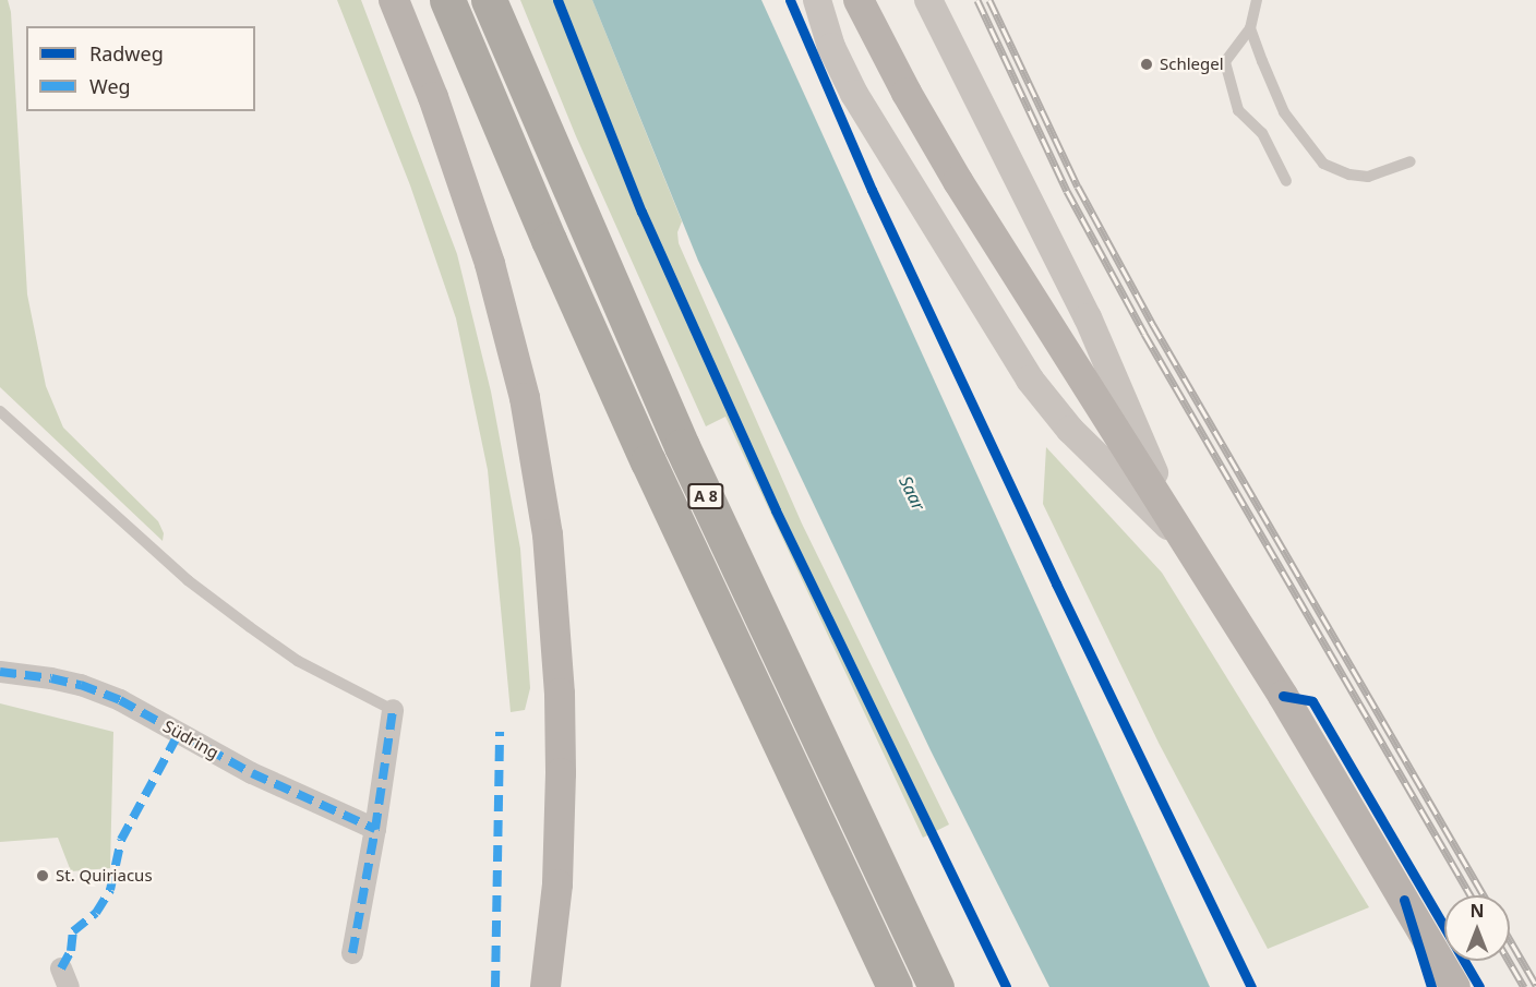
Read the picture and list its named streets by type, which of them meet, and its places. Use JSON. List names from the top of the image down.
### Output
{
  "streets": {
    "highway": ["A 8"],
    "street": ["Südring"]
  },
  "water": ["Saar"],
  "places": ["Schlegel", "St. Quiriacus"],
  "legend": ["Radweg", "Weg"],
  "north": "top"
}
